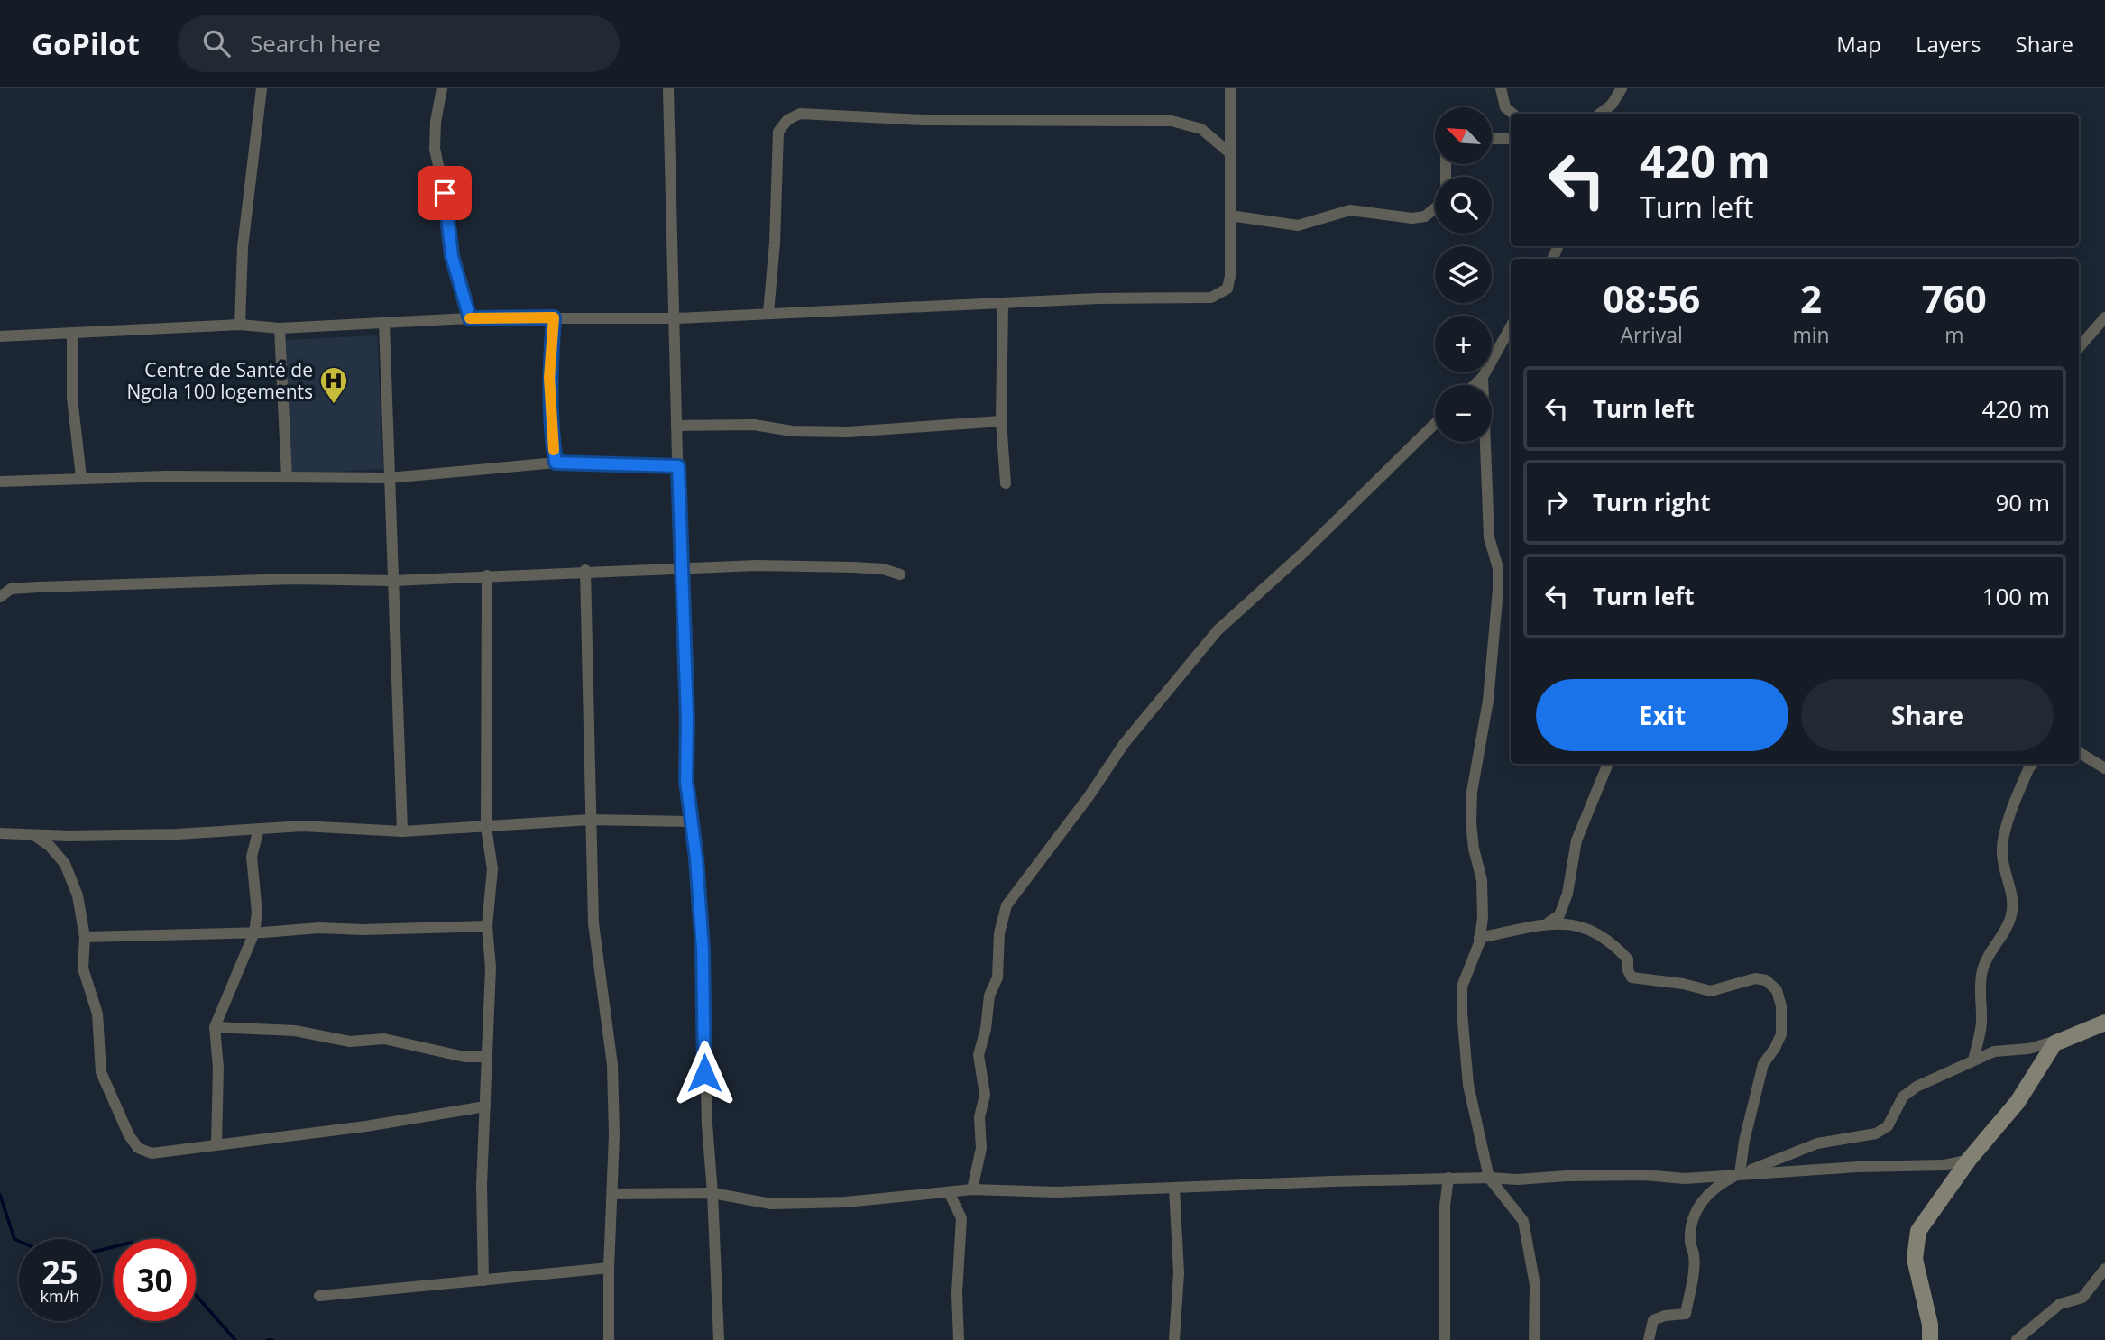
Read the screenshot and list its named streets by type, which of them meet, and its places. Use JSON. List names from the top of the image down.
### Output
{
  "places": {
    "hospital": ["Centre de Santé de Ngola 100 logements"]
  },
  "north": "top left",
  "page": {
    "header": "GoPilot",
    "search": "Search here",
    "nav": ["Map", "Layers", "Share"],
    "map_buttons": ["+", "−"],
    "turn": ["420 m", "Turn left"],
    "eta": [
      "08:56",
      "Arrival",
      "2",
      "min",
      "760",
      "m"
    ],
    "list": [
      {
        "name": "Turn left",
        "value": "420 m"
      },
      {
        "name": "Turn right",
        "value": "90 m"
      },
      {
        "name": "Turn left",
        "value": "100 m"
      }
    ],
    "buttons": ["Exit", "Share"],
    "speed": "25 km/h",
    "limit": "30"
  }
}
